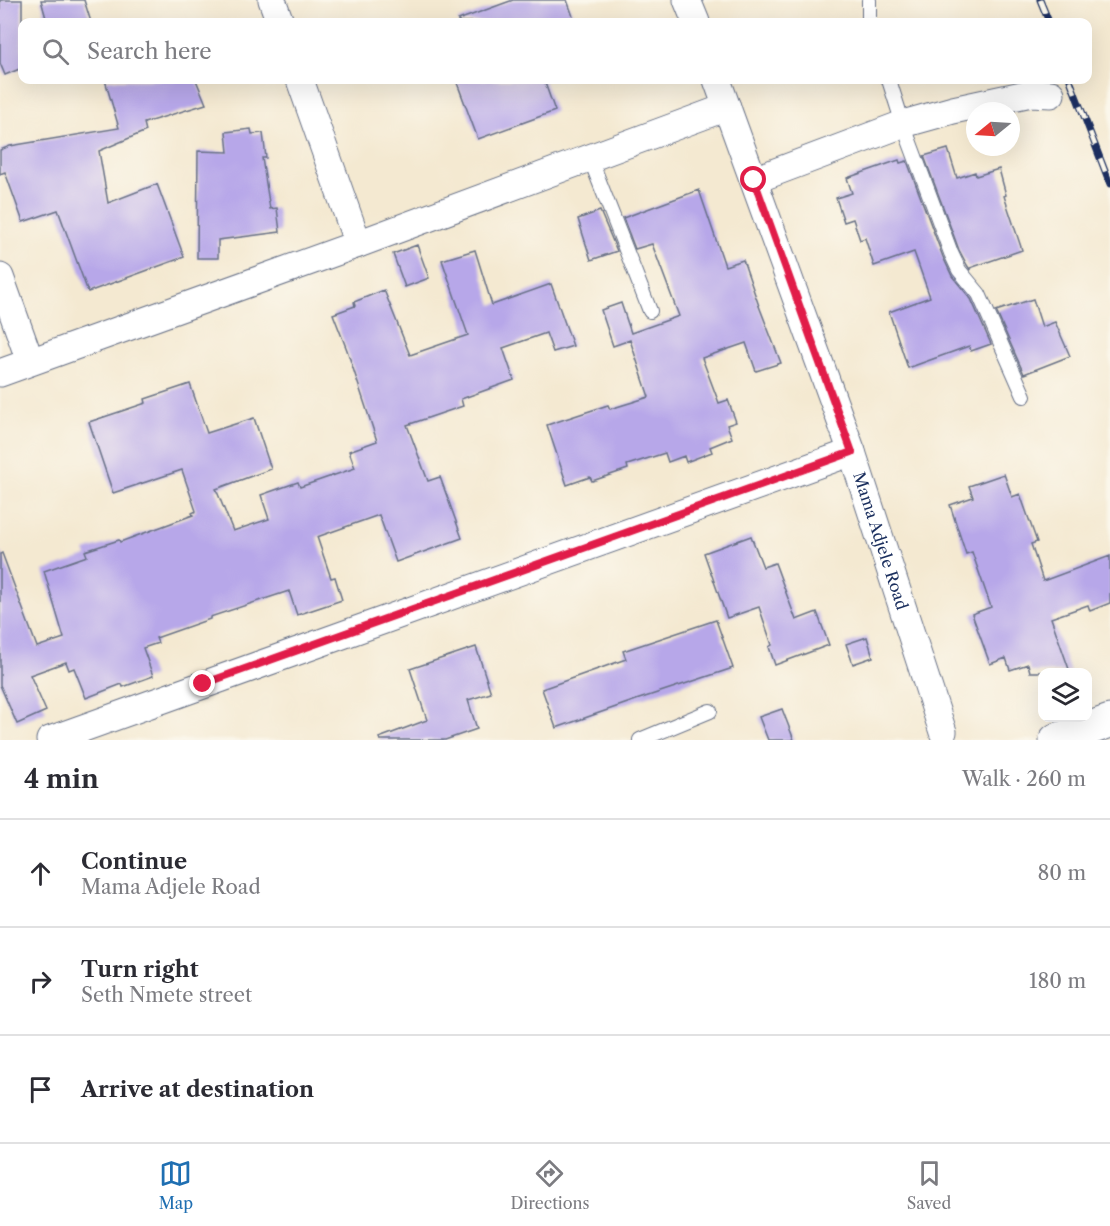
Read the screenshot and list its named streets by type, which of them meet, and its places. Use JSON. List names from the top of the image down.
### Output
{
  "streets": {
    "street": ["Mama Adjele Road"]
  },
  "north": "left",
  "page": {
    "search": "Search here",
    "heading": ["4 min", "Walk · 260 m"],
    "list": [
      ["Continue", "Mama Adjele Road", "80 m"],
      ["Turn right", "Seth Nmete street", "180 m"],
      "Arrive at destination"
    ],
    "nav": ["Map", "Directions", "Saved"]
  }
}
